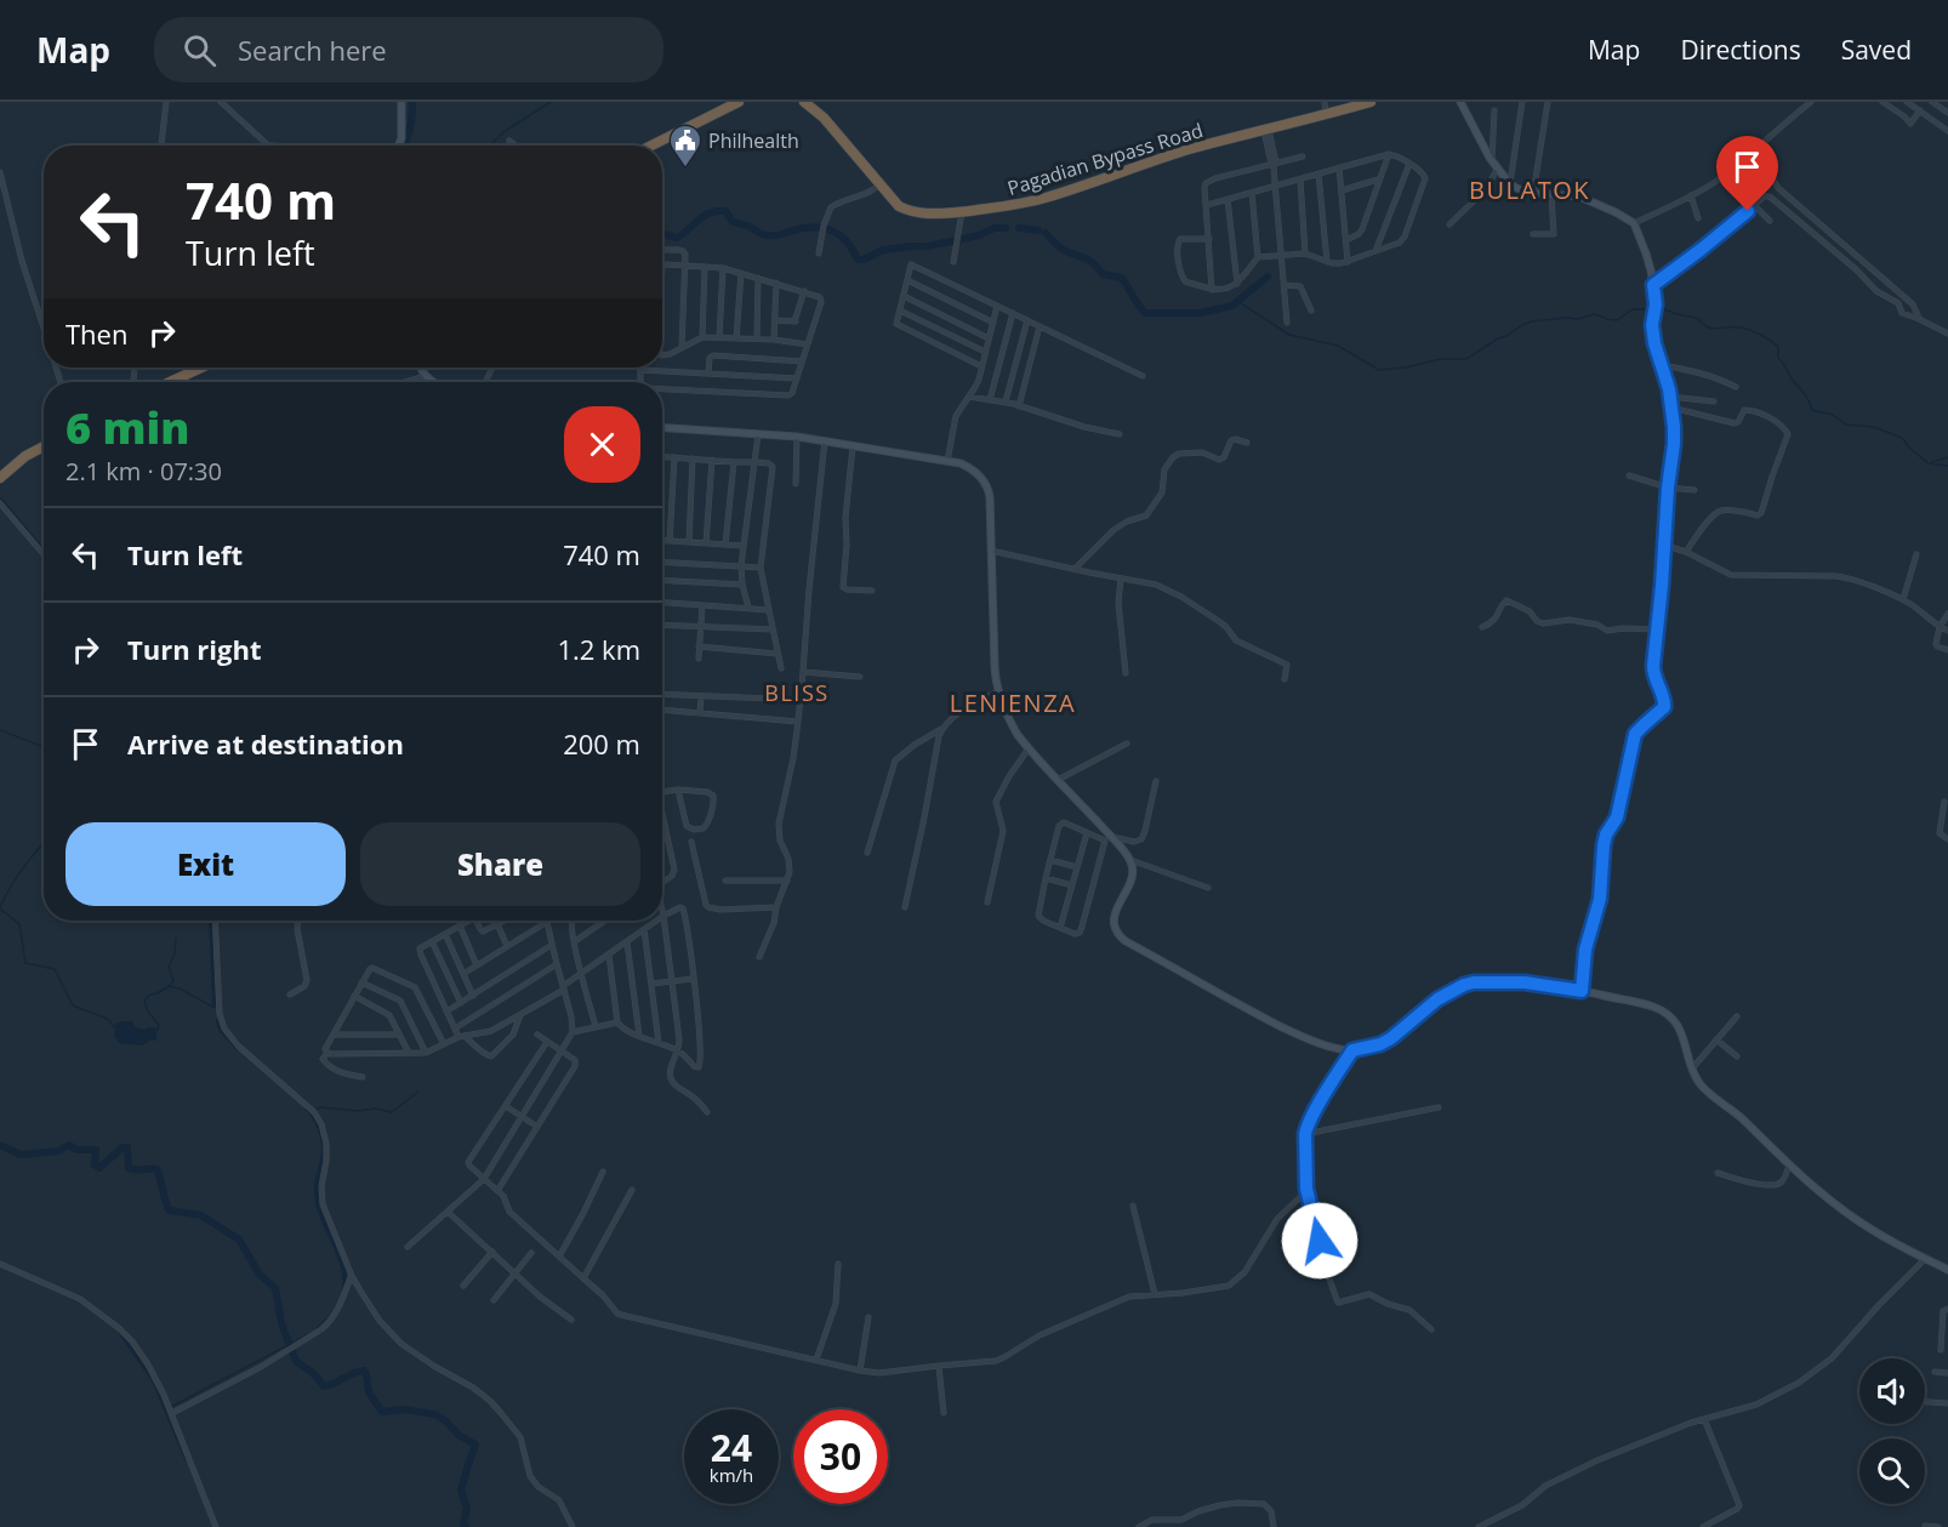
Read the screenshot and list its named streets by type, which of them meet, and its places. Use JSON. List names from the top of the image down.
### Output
{
  "streets": {
    "highway": ["Pagadian Bypass Road"]
  },
  "districts": ["BULATOK", "BLISS", "LENIENZA"],
  "places": {
    "public building": ["Philhealth"]
  },
  "page": {
    "header": "Map",
    "search": "Search here",
    "nav": ["Map", "Directions", "Saved"],
    "turn": ["740 m", "Turn left"],
    "then": "Then",
    "heading": ["6 min", "2.1 km · 07:30"],
    "list": [
      {
        "name": "Turn left",
        "value": "740 m"
      },
      {
        "name": "Turn right",
        "value": "1.2 km"
      },
      {
        "name": "Arrive at destination",
        "value": "200 m"
      }
    ],
    "buttons": ["Exit", "Share"],
    "speed": "24 km/h",
    "limit": "30"
  }
}
